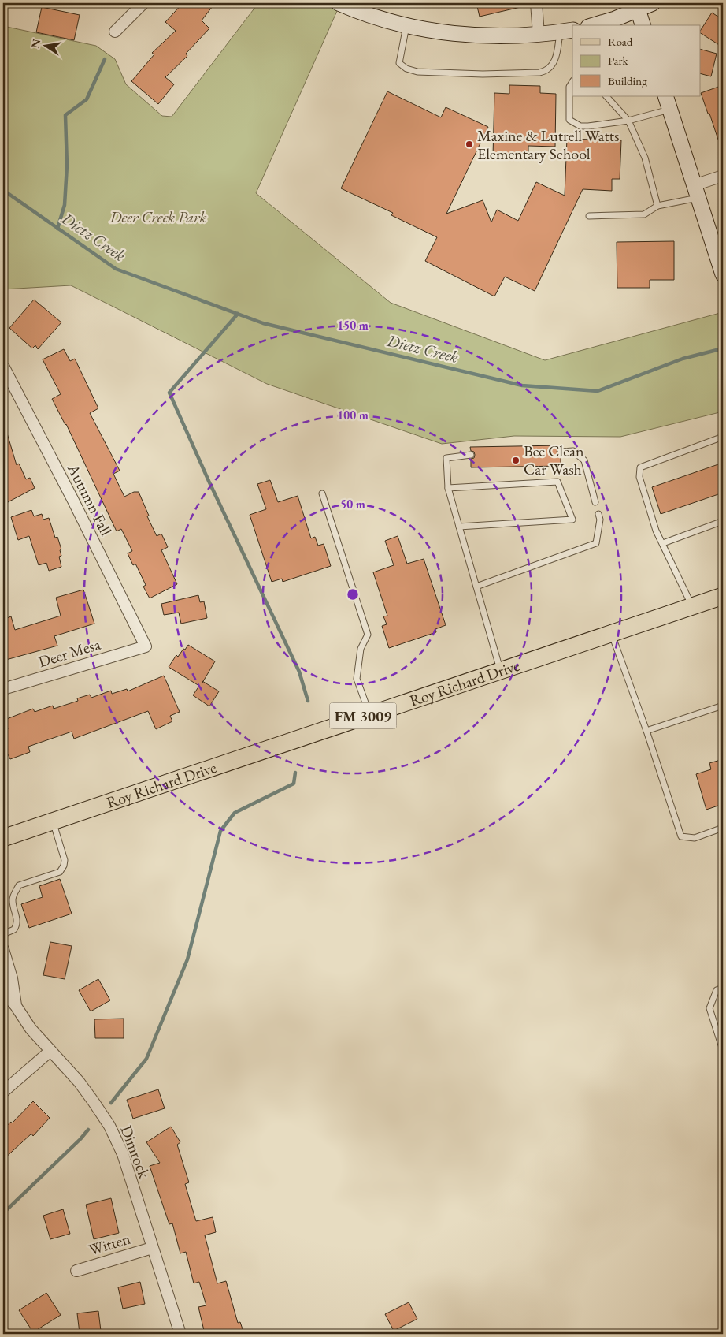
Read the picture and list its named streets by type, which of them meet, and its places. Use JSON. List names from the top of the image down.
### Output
{
  "streets": {
    "main road": ["Roy Richard Drive", "FM 3009"],
    "street": [
      "Autumn Fall",
      "Deer Mesa",
      "Dimrock",
      "Witten"
    ]
  },
  "crossings": [
    ["Autumn Fall", "Deer Mesa"],
    ["Dimrock", "Witten"]
  ],
  "water": ["Dietz Creek"],
  "parks": ["Deer Creek Park"],
  "places": ["Maxine & Lutrell Watts Elementary School", "Bee Clean Car Wash"],
  "legend": ["Road", "Park", "Building"],
  "north": "left",
  "rings": ["150 m", "100 m", "50 m"]
}
